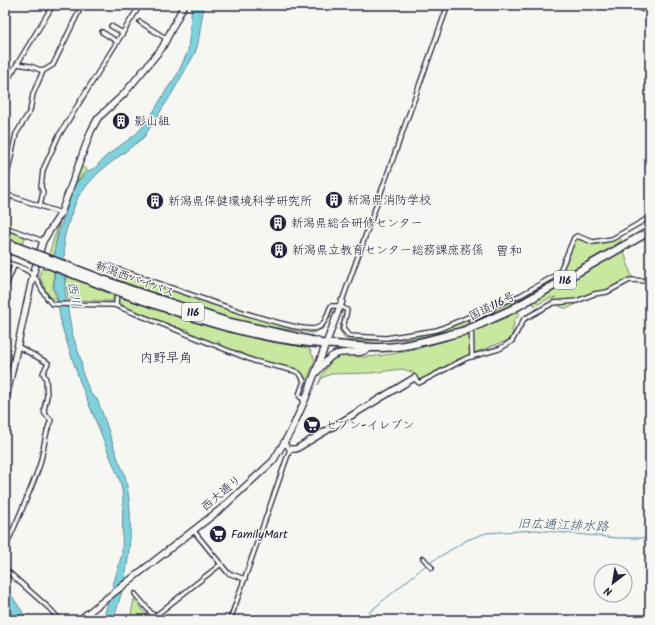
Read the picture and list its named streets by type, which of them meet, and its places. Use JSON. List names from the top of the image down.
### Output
{
  "streets": {
    "highway": ["新潟西バイパス", "116", "国道116号"],
    "street": ["西大通り"]
  },
  "crossings": [
    ["新潟西バイパス", "国道116号"],
    ["新潟西バイパス", "西大通り"],
    ["国道116号", "西大通り"]
  ],
  "districts": ["曽和", "内野早角"],
  "water": ["西川", "旧広通江排水路"],
  "places": {
    "building": [
      "影山組",
      "新潟県消防学校",
      "新潟県保健環境科学研究所",
      "新潟県総合研修センター",
      "新潟県立教育センター総務課庶務係"
    ],
    "supermarket": ["セブン-イレブン", "FamilyMart"]
  },
  "north": "bottom left"
}
